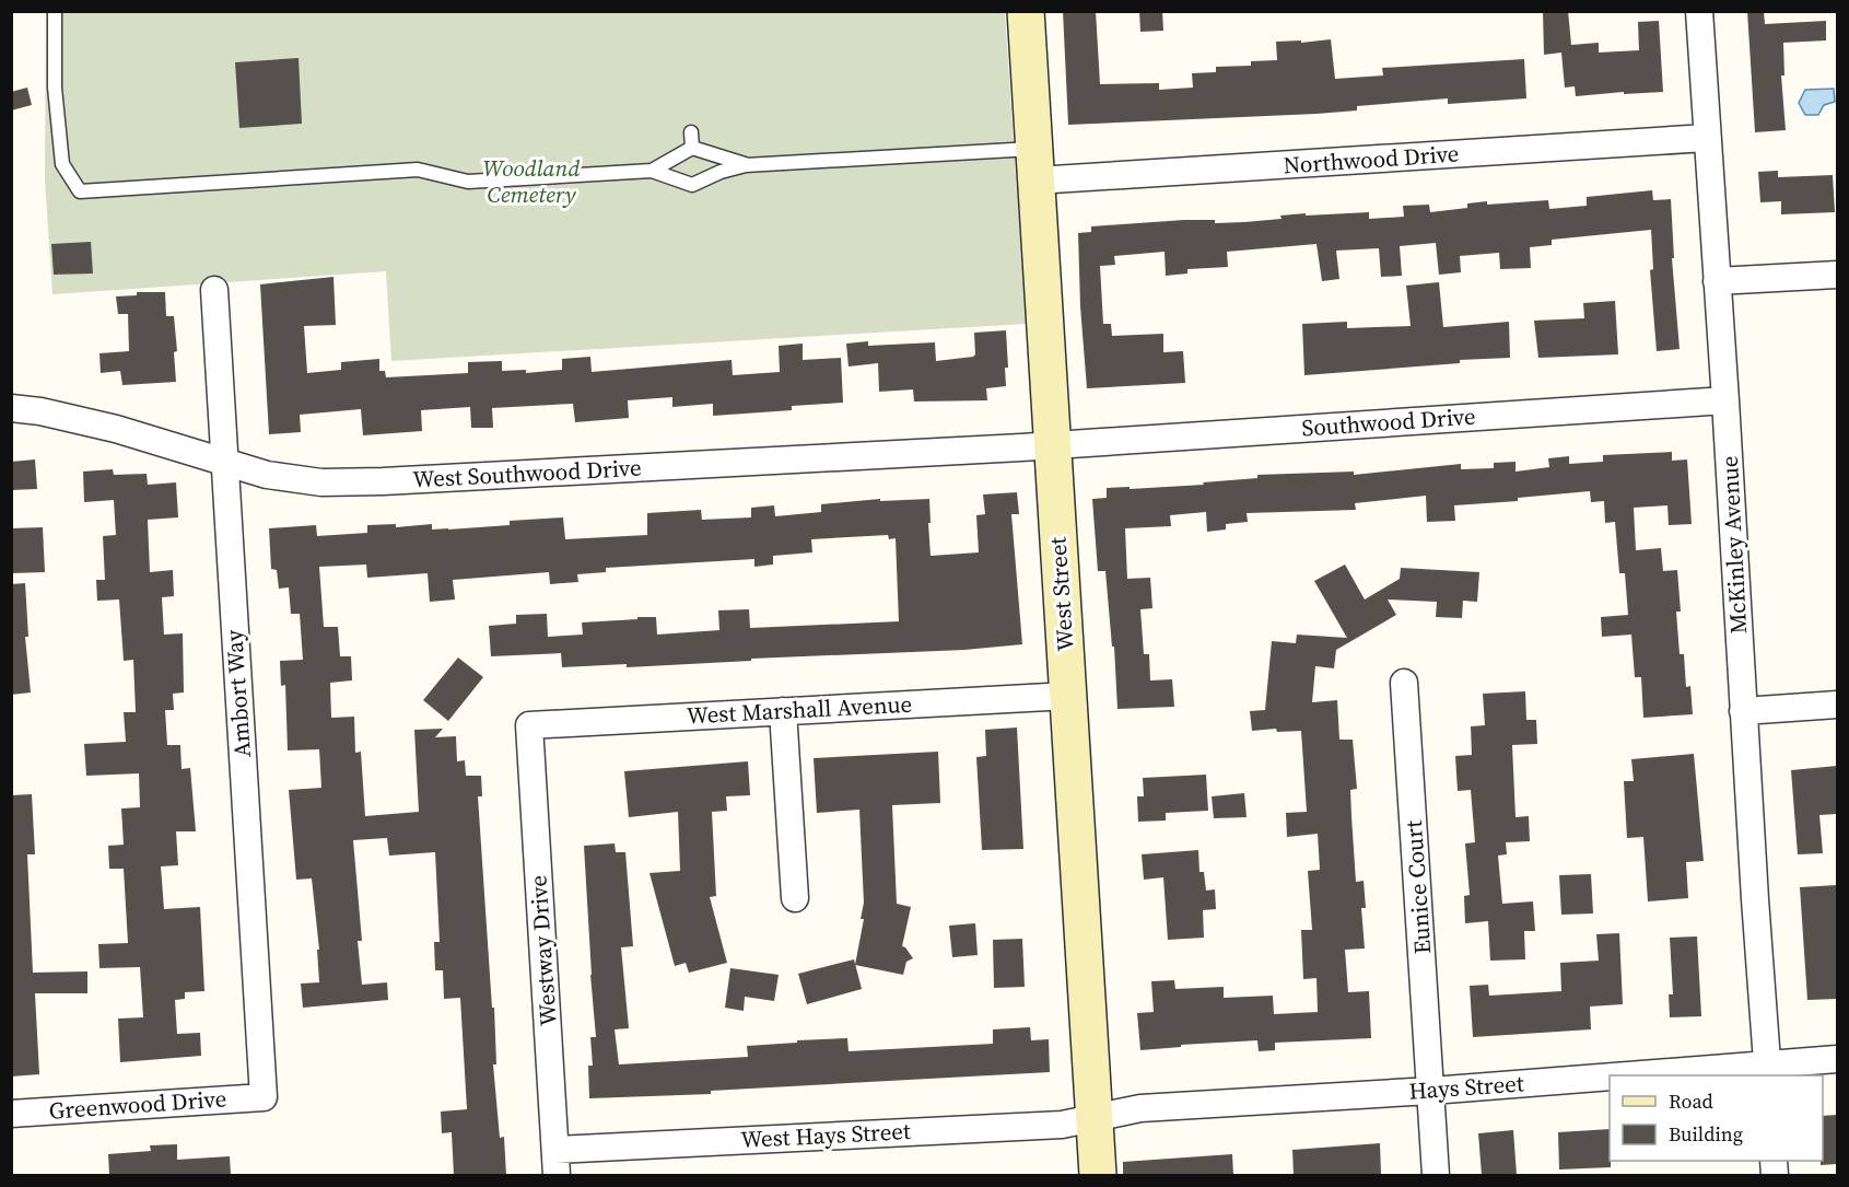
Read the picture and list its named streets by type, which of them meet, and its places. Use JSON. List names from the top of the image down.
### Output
{
  "streets": {
    "main road": ["West Street"],
    "street": [
      "Northwood Drive",
      "Southwood Drive",
      "West Southwood Drive",
      "McKinley Avenue",
      "Ambort Way",
      "West Marshall Avenue",
      "Eunice Court",
      "Westway Drive",
      "Hays Street",
      "Greenwood Drive",
      "West Hays Street"
    ]
  },
  "crossings": [
    ["Northwood Drive", "McKinley Avenue"],
    ["Northwood Drive", "West Street"],
    ["Southwood Drive", "West Southwood Drive"],
    ["Southwood Drive", "McKinley Avenue"],
    ["Southwood Drive", "West Street"],
    ["West Southwood Drive", "West Street"],
    ["West Southwood Drive", "Ambort Way"],
    ["McKinley Avenue", "Hays Street"],
    ["West Street", "West Marshall Avenue"],
    ["West Street", "Hays Street"],
    ["West Street", "West Hays Street"],
    ["Ambort Way", "Greenwood Drive"],
    ["West Marshall Avenue", "Westway Drive"],
    ["Eunice Court", "Hays Street"],
    ["Westway Drive", "West Hays Street"],
    ["Hays Street", "West Hays Street"]
  ],
  "parks": ["Woodland Cemetery"],
  "legend": ["Road", "Building"]
}
